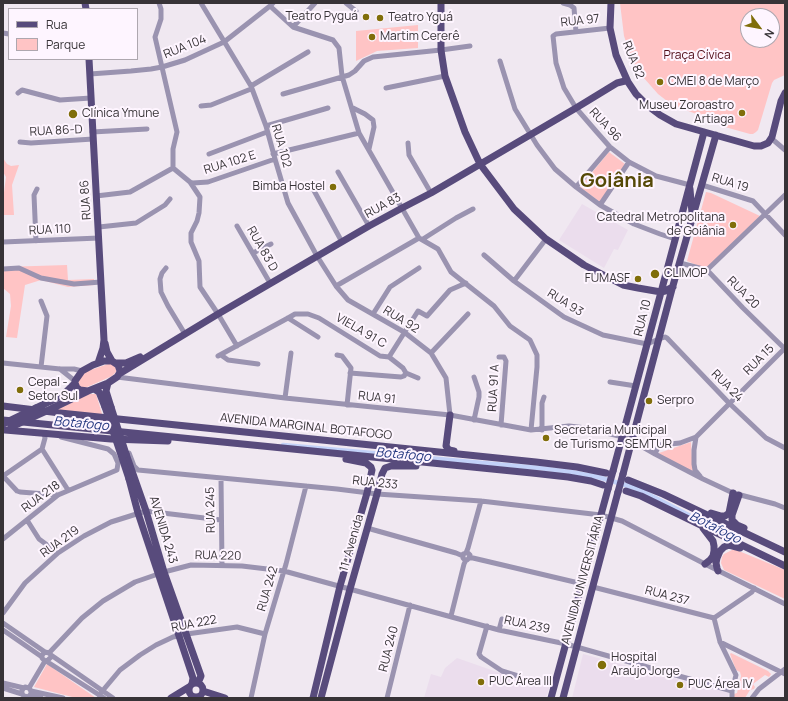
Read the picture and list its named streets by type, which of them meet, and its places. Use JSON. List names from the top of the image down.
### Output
{
  "streets": {
    "main road": [
      "RUA 82",
      "RUA 86",
      "RUA 83",
      "RUA 10",
      "AVENIDA MARGINAL BOTAFOGO",
      "AVENIDA 243",
      "11ª Avenida",
      "AVENIDA UNIVERSITÁRIA"
    ],
    "street": [
      "RUA 97",
      "RUA 104",
      "RUA 96",
      "RUA 86-D",
      "RUA 102",
      "RUA 102 E",
      "RUA 19",
      "RUA 110",
      "RUA 83 D",
      "RUA 20",
      "RUA 93",
      "RUA 92",
      "VIELA 91 C",
      "RUA 15",
      "RUA 24",
      "RUA 91 A",
      "RUA 91",
      "RUA 233",
      "RUA 218",
      "RUA 245",
      "RUA 219",
      "RUA 220",
      "RUA 242",
      "RUA 237",
      "RUA 222",
      "RUA 239",
      "RUA 240"
    ]
  },
  "crossings": [
    ["RUA 97", "RUA 82"],
    ["RUA 97", "RUA 96"],
    ["RUA 104", "RUA 102"],
    ["RUA 104", "RUA 86"],
    ["RUA 82", "RUA 83"],
    ["RUA 82", "RUA 10"],
    ["RUA 96", "RUA 83"],
    ["RUA 96", "RUA 10"],
    ["RUA 86-D", "RUA 86"],
    ["RUA 102", "RUA 102 E"],
    ["RUA 102", "RUA 83"],
    ["RUA 102", "RUA 92"],
    ["RUA 19", "RUA 10"],
    ["RUA 86", "RUA 83"],
    ["RUA 86", "RUA 110"],
    ["RUA 86", "RUA 91"],
    ["RUA 83", "RUA 83 D"],
    ["RUA 83", "RUA 92"],
    ["RUA 83", "RUA 91"],
    ["RUA 83", "AVENIDA 243"],
    ["RUA 20", "RUA 15"],
    ["RUA 93", "RUA 10"],
    ["RUA 10", "RUA 24"],
    ["RUA 10", "RUA 91"],
    ["RUA 10", "AVENIDA MARGINAL BOTAFOGO"],
    ["RUA 10", "RUA 233"],
    ["RUA 10", "AVENIDA UNIVERSITÁRIA"],
    ["RUA 92", "RUA 91"],
    ["RUA 15", "RUA 24"],
    ["RUA 15", "RUA 91"],
    ["RUA 91 A", "RUA 91"],
    ["AVENIDA MARGINAL BOTAFOGO", "11ª Avenida"],
    ["RUA 233", "RUA 245"],
    ["RUA 233", "AVENIDA 243"],
    ["RUA 233", "11ª Avenida"],
    ["RUA 233", "AVENIDA UNIVERSITÁRIA"],
    ["RUA 233", "RUA 242"],
    ["RUA 245", "RUA 220"],
    ["AVENIDA 243", "RUA 219"],
    ["AVENIDA 243", "RUA 220"],
    ["AVENIDA 243", "RUA 222"],
    ["11ª Avenida", "RUA 220"],
    ["11ª Avenida", "RUA 239"],
    ["RUA 220", "RUA 242"],
    ["RUA 220", "RUA 239"],
    ["AVENIDA UNIVERSITÁRIA", "RUA 237"],
    ["AVENIDA UNIVERSITÁRIA", "RUA 239"],
    ["RUA 242", "RUA 222"],
    ["RUA 239", "RUA 240"]
  ],
  "districts": ["Goiânia"],
  "water": ["Botafogo"],
  "parks": ["Praça Cívica"],
  "places": [
    "Teatro Pyguá",
    "Teatro Yguá",
    "Martim Cererê",
    "CMEI 8 de Março",
    "Museu Zoroastro Artiaga",
    "Clínica Ymune",
    "Bimba Hostel",
    "Catedral Metropolitana de Goiânia",
    "CLIMOP",
    "FUMASF",
    "Cepal - Setor Sul",
    "Serpro",
    "Secretaria Municipal de Turismo - SEMTUR",
    "Hospital Araújo Jorge",
    "PUC Área III",
    "PUC Área IV"
  ],
  "legend": ["Rua", "Parque"],
  "north": "bottom right"
}
